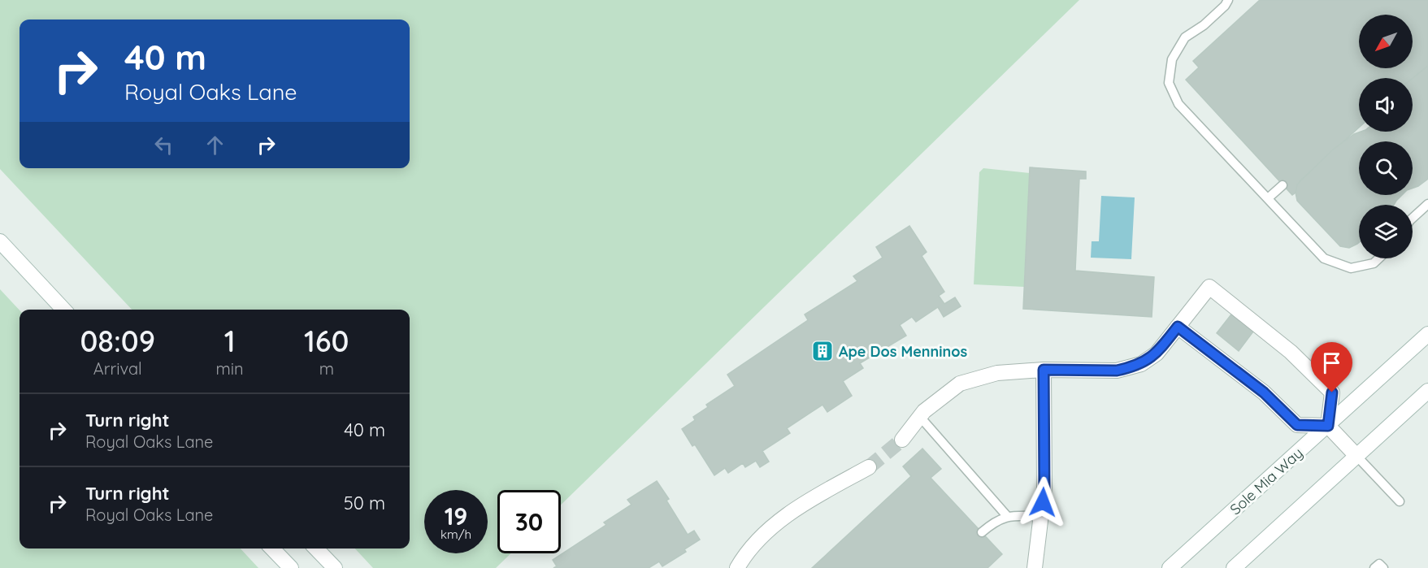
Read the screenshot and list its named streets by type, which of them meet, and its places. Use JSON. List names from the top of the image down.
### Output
{
  "streets": {
    "street": ["Sole Mia Way"]
  },
  "places": {
    "building": ["Ape Dos Menninos"]
  },
  "north": "bottom left",
  "page": {
    "turn": ["40 m", "Royal Oaks Lane"],
    "eta": [
      "08:09",
      "Arrival",
      "1",
      "min",
      "160",
      "m"
    ],
    "list": [
      {
        "name": "Turn right",
        "note": "Royal Oaks Lane",
        "value": "40 m"
      },
      {
        "name": "Turn right",
        "note": "Royal Oaks Lane",
        "value": "50 m"
      }
    ],
    "speed": "19 km/h",
    "limit": "30"
  }
}
